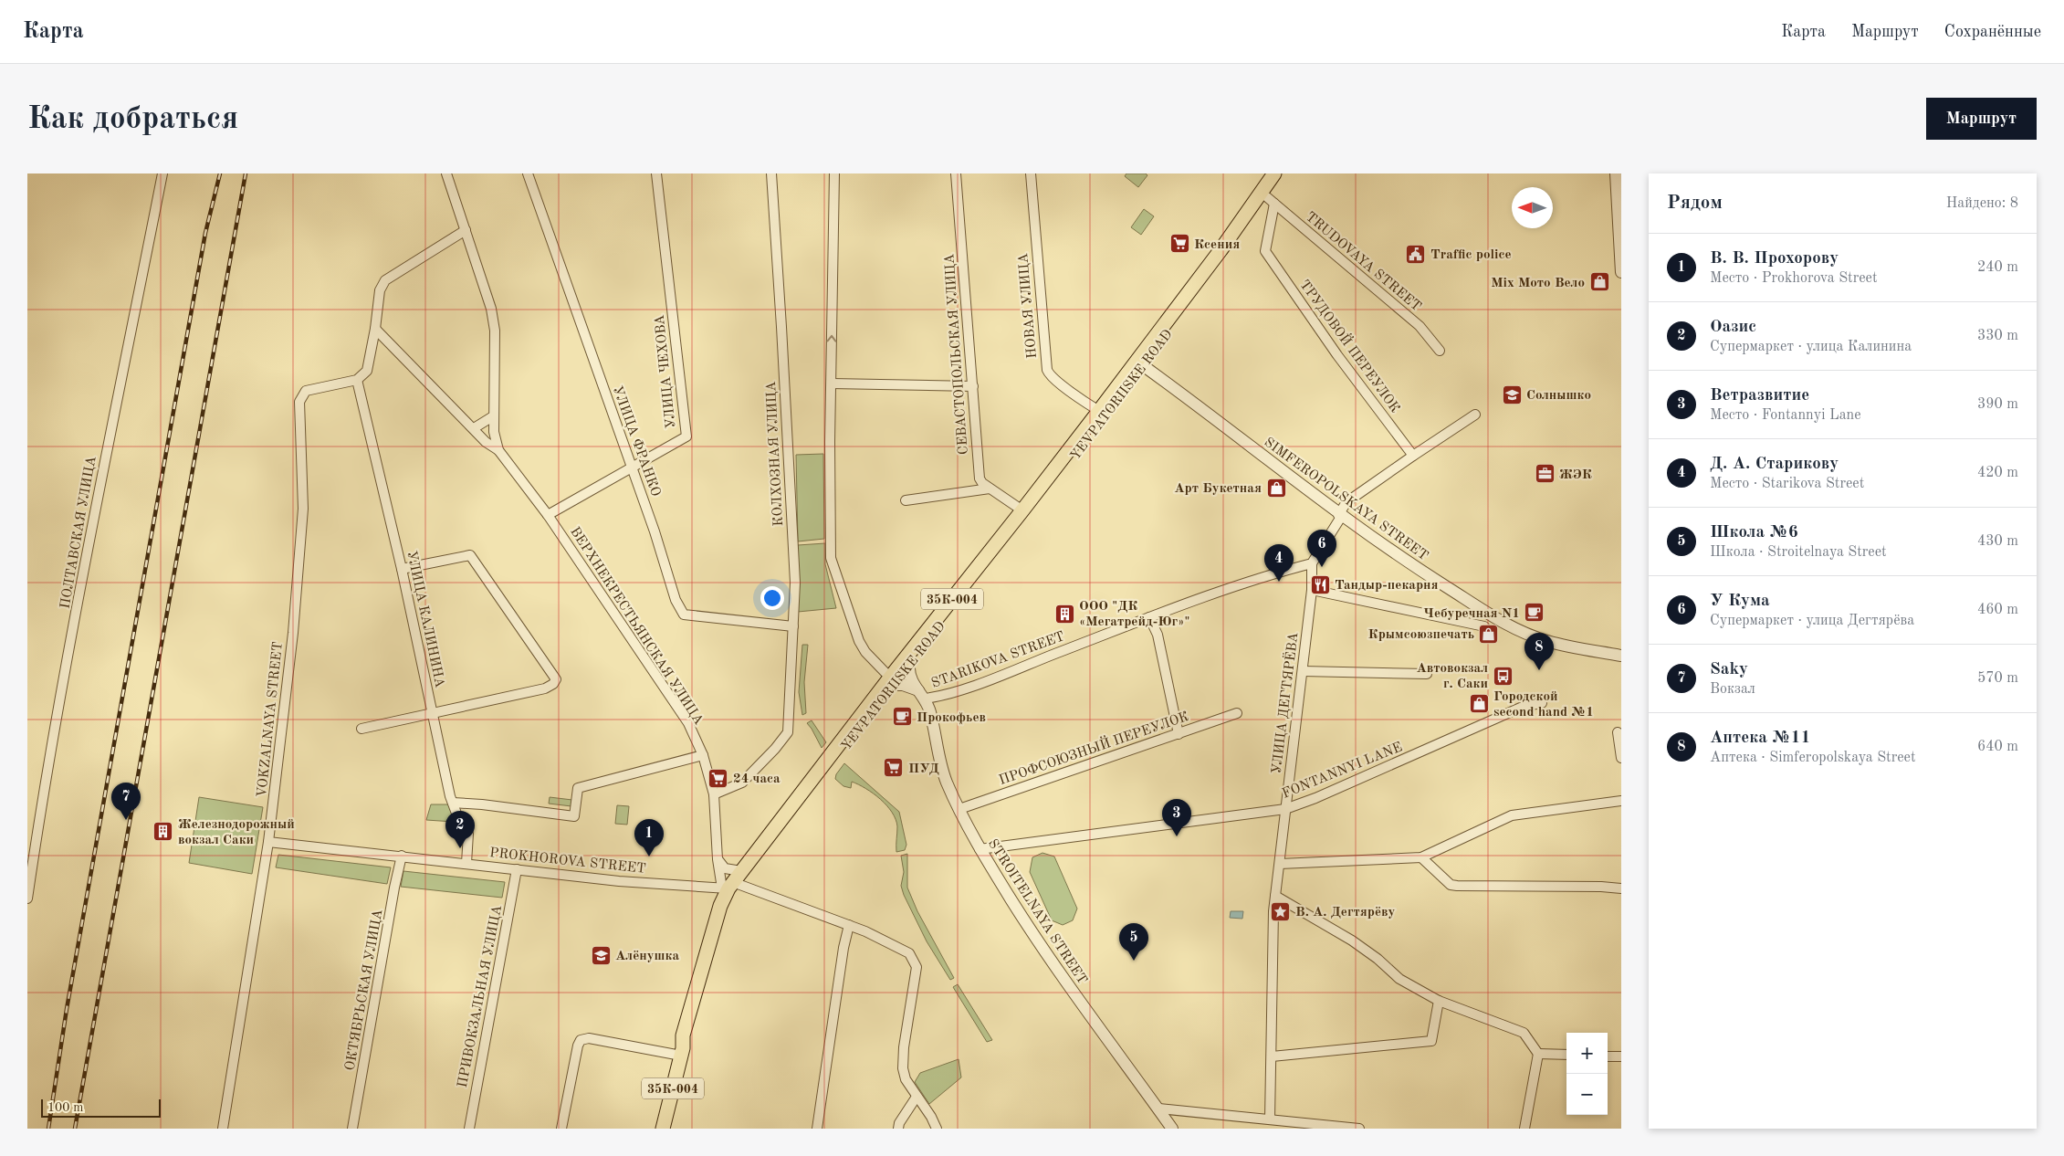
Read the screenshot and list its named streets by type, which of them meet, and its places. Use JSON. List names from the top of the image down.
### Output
{
  "streets": {
    "main road": ["YEVPATORIISKE ROAD", "35К-004"],
    "street": [
      "TRUDOVAYA STREET",
      "НОВАЯ УЛИЦА",
      "ТРУДОВОЙ ПЕРЕУЛОК",
      "СЕВАСТОПОЛЬСКАЯ УЛИЦА",
      "УЛИЦА ЧЕХОВА",
      "УЛИЦА ФРАНКО",
      "КОЛХОЗНАЯ УЛИЦА",
      "SIMFEROPOLSKAYA STREET",
      "ПОЛТАВСКАЯ УЛИЦА",
      "УЛИЦА КАЛИНИНА",
      "ВЕРХНЕКРЕСТЬЯНСКАЯ УЛИЦА",
      "STARIKOVA STREET",
      "УЛИЦА ДЕГТЯРЁВА",
      "VOKZALNAYA STREET",
      "ПРОФСОЮЗНЫЙ ПЕРЕУЛОК",
      "FONTANNYI LANE",
      "PROKHOROVA STREET",
      "STROITELNAYA STREET",
      "ОКТЯБРЬСКАЯ УЛИЦА",
      "ПРИВОКЗАЛЬНАЯ УЛИЦА"
    ]
  },
  "crossings": [
    ["TRUDOVAYA STREET", "ТРУДОВОЙ ПЕРЕУЛОК"],
    ["TRUDOVAYA STREET", "YEVPATORIISKE ROAD"],
    ["НОВАЯ УЛИЦА", "YEVPATORIISKE ROAD"],
    ["ТРУДОВОЙ ПЕРЕУЛОК", "YEVPATORIISKE ROAD"],
    ["СЕВАСТОПОЛЬСКАЯ УЛИЦА", "YEVPATORIISKE ROAD"],
    ["УЛИЦА ЧЕХОВА", "УЛИЦА ФРАНКО"],
    ["УЛИЦА ЧЕХОВА", "ВЕРХНЕКРЕСТЬЯНСКАЯ УЛИЦА"],
    ["YEVPATORIISKE ROAD", "SIMFEROPOLSKAYA STREET"],
    ["YEVPATORIISKE ROAD", "ВЕРХНЕКРЕСТЬЯНСКАЯ УЛИЦА"],
    ["YEVPATORIISKE ROAD", "PROKHOROVA STREET"],
    ["YEVPATORIISKE ROAD", "STROITELNAYA STREET"],
    ["УЛИЦА ФРАНКО", "КОЛХОЗНАЯ УЛИЦА"],
    ["КОЛХОЗНАЯ УЛИЦА", "ВЕРХНЕКРЕСТЬЯНСКАЯ УЛИЦА"],
    ["УЛИЦА КАЛИНИНА", "VOKZALNAYA STREET"],
    ["УЛИЦА КАЛИНИНА", "PROKHOROVA STREET"],
    ["ВЕРХНЕКРЕСТЬЯНСКАЯ УЛИЦА", "PROKHOROVA STREET"],
    ["STARIKOVA STREET", "УЛИЦА ДЕГТЯРЁВА"],
    ["STARIKOVA STREET", "STROITELNAYA STREET"],
    ["УЛИЦА ДЕГТЯРЁВА", "FONTANNYI LANE"],
    ["VOKZALNAYA STREET", "PROKHOROVA STREET"],
    ["ПРОФСОЮЗНЫЙ ПЕРЕУЛОК", "STROITELNAYA STREET"],
    ["FONTANNYI LANE", "STROITELNAYA STREET"],
    ["PROKHOROVA STREET", "ОКТЯБРЬСКАЯ УЛИЦА"],
    ["PROKHOROVA STREET", "ПРИВОКЗАЛЬНАЯ УЛИЦА"]
  ],
  "places": {
    "supermarket": ["Ксения", "ПУД", "24 часа"],
    "public building": ["Traffic police"],
    "shop": [
      "Mix Мото Вело",
      "Арт Букетная",
      "Крымсоюзпечать",
      "Городской second hand №1"
    ],
    "school or university": ["Солнышко", "Алёнушка"],
    "office": ["ЖЭК"],
    "restaurant": ["Тандыр-пекарня"],
    "cafe": ["Чебуречная N1", "Прокофьев"],
    "building": ["ООО \"ДК «Мегатрейд-Юг»\"", "Железнодорожный вокзал Саки"],
    "bus stop": ["Автовокзал г. Саки"],
    "place": ["В. А. Дегтярёву"]
  },
  "scale_bar": "100 m",
  "north": "left",
  "page": {
    "header": "Карта",
    "nav": ["Карта", "Маршрут", "Сохранённые"],
    "buttons": "Маршрут",
    "title": "Как добраться",
    "heading": ["Рядом", "Найдено: 8"],
    "list": [
      {
        "mark": "1",
        "name": "В. В. Прохорову",
        "note": "Место · Prokhorova Street",
        "value": "240 m"
      },
      {
        "mark": "2",
        "name": "Оазис",
        "note": "Супермаркет · улица Калинина",
        "value": "330 m"
      },
      {
        "mark": "3",
        "name": "Ветразвитие",
        "note": "Место · Fontannyi Lane",
        "value": "390 m"
      },
      {
        "mark": "4",
        "name": "Д. А. Старикову",
        "note": "Место · Starikova Street",
        "value": "420 m"
      },
      {
        "mark": "5",
        "name": "Школа №6",
        "note": "Школа · Stroitelnaya Street",
        "value": "430 m"
      },
      {
        "mark": "6",
        "name": "У Кума",
        "note": "Супермаркет · улица Дегтярёва",
        "value": "460 m"
      },
      {
        "mark": "7",
        "name": "Saky",
        "note": "Вокзал",
        "value": "570 m"
      },
      {
        "mark": "8",
        "name": "Аптека №11",
        "note": "Аптека · Simferopolskaya Street",
        "value": "640 m"
      }
    ],
    "pins": [
      "6",
      "4",
      "8",
      "7",
      "3",
      "2",
      "1",
      "5"
    ],
    "map_buttons": ["+", "−"],
    "scale": "100 m"
  }
}
